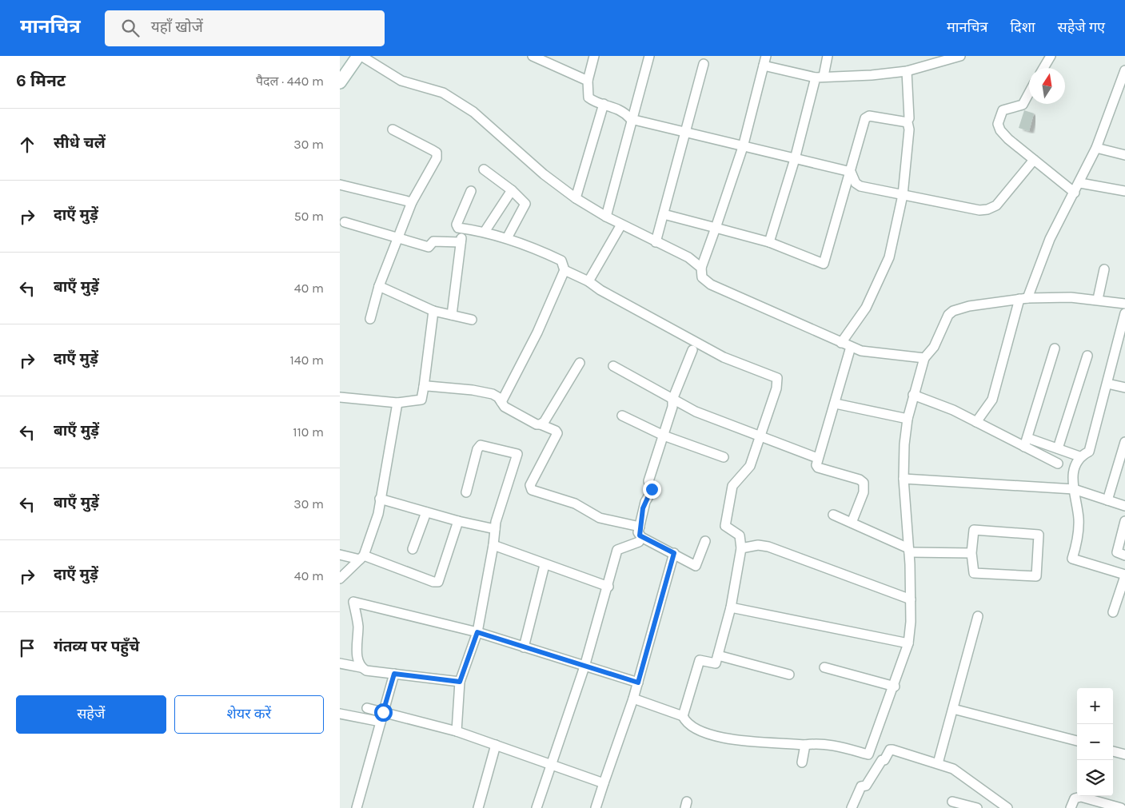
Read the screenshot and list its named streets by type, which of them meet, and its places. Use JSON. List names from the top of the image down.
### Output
{
  "north": "top",
  "page": {
    "header": "मानचित्र",
    "search": "यहाँ खोजें",
    "nav": ["मानचित्र", "दिशा", "सहेजे गए"],
    "heading": ["6 मिनट", "पैदल · 440 m"],
    "list": [
      ["सीधे चलें", "30 m"],
      ["दाएँ मुड़ें", "50 m"],
      ["बाएँ मुड़ें", "40 m"],
      ["दाएँ मुड़ें", "140 m"],
      ["बाएँ मुड़ें", "110 m"],
      ["बाएँ मुड़ें", "30 m"],
      ["दाएँ मुड़ें", "40 m"],
      "गंतव्य पर पहुँचे"
    ],
    "buttons": ["सहेजें", "शेयर करें"],
    "map_buttons": ["+", "−"]
  }
}
